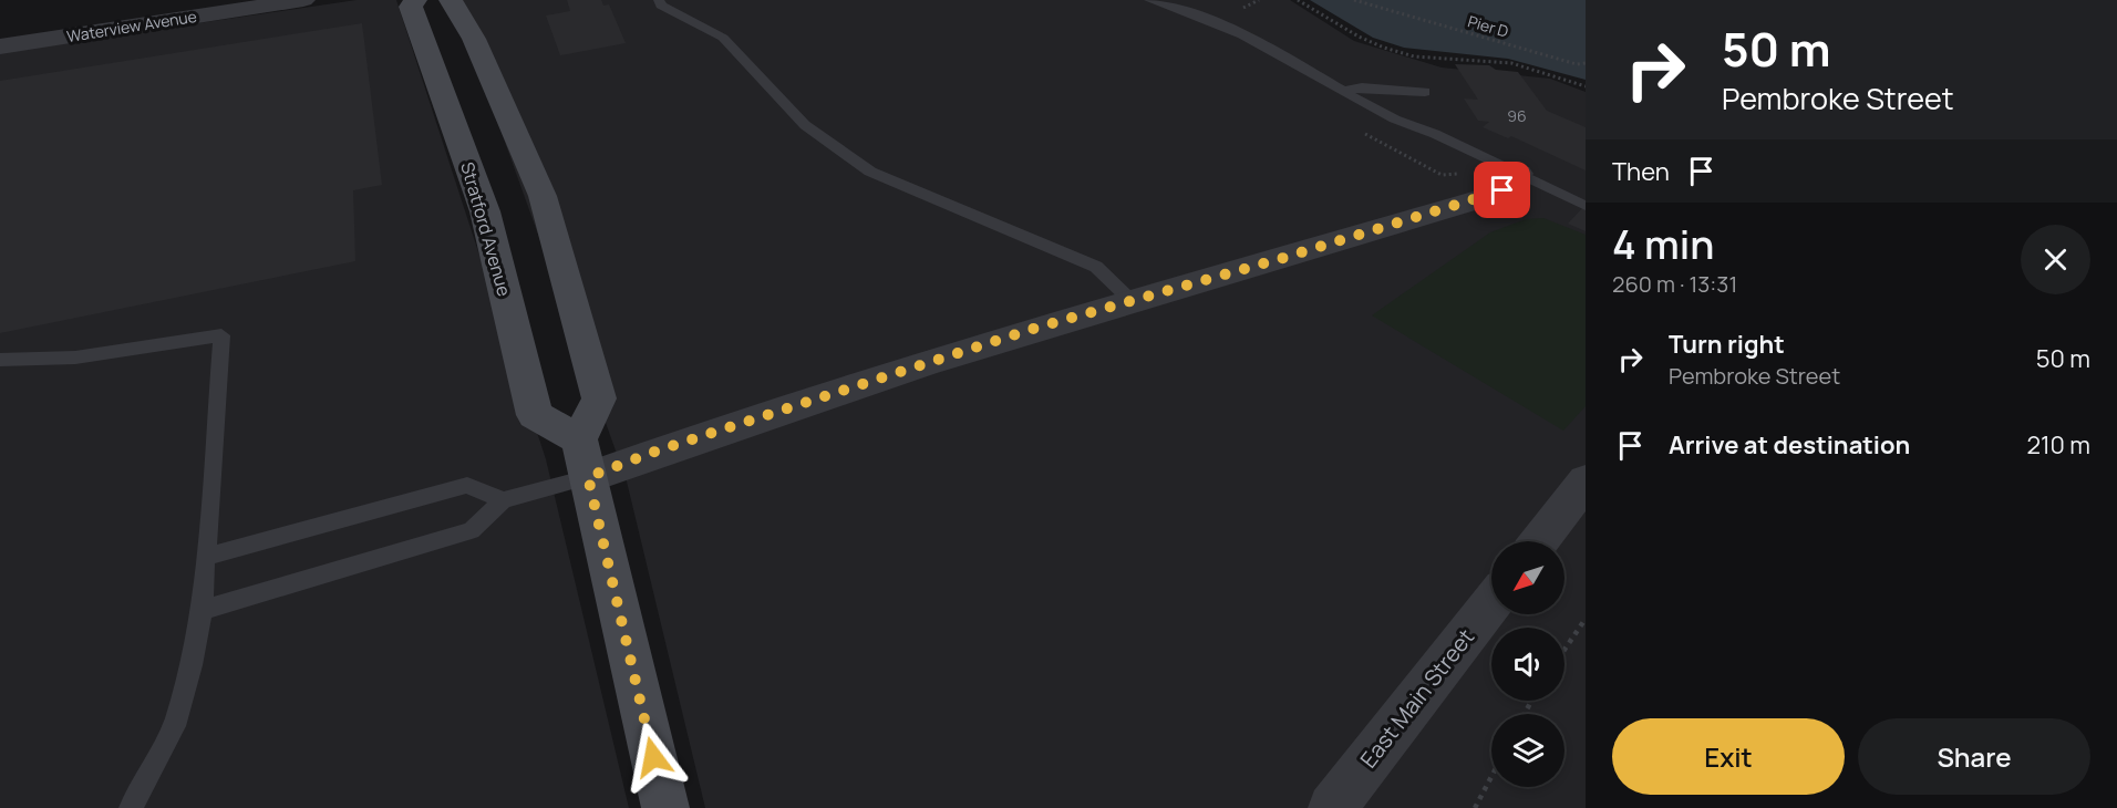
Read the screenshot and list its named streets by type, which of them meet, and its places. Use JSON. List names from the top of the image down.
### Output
{
  "streets": {
    "main road": ["Stratford Avenue"],
    "street": ["Waterview Avenue", "East Main Street"],
    "path": ["Pier D"]
  },
  "house_numbers": ["96"],
  "north": "bottom left",
  "page": {
    "turn": ["50 m", "Pembroke Street"],
    "then": "Then",
    "heading": ["4 min", "260 m · 13:31"],
    "list": [
      {
        "name": "Turn right",
        "note": "Pembroke Street",
        "value": "50 m"
      },
      {
        "name": "Arrive at destination",
        "value": "210 m"
      }
    ],
    "buttons": ["Exit", "Share"]
  }
}
